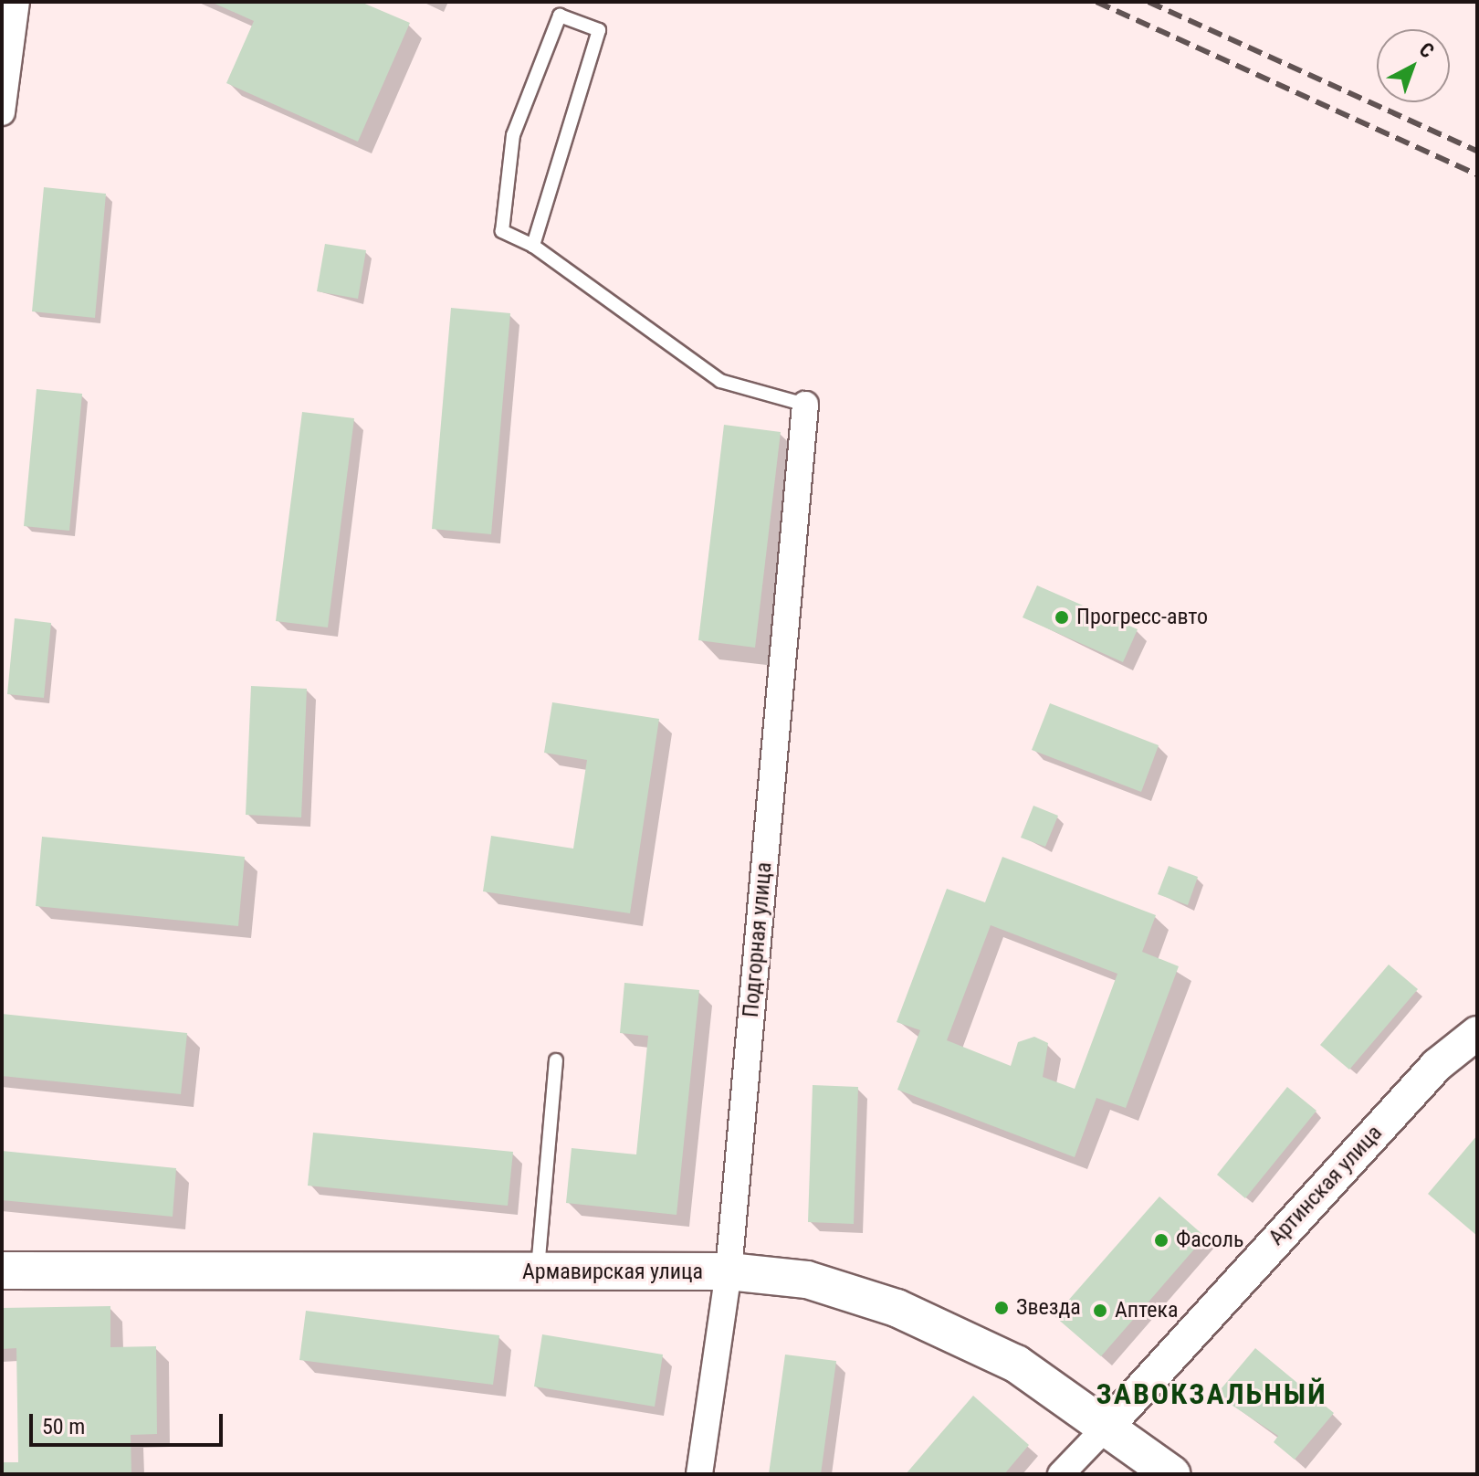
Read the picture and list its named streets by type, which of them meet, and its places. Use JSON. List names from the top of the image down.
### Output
{
  "streets": {
    "main road": ["Армавирская улица"],
    "street": ["Подгорная улица", "Артинская улица"]
  },
  "crossings": [
    ["Подгорная улица", "Армавирская улица"],
    ["Артинская улица", "Армавирская улица"]
  ],
  "districts": ["ЗАВОКЗАЛЬНЫЙ"],
  "places": [
    "Прогресс-авто",
    "Фасоль",
    "Звезда",
    "Аптека"
  ],
  "scale_bar": "50 m",
  "north": "top right"
}
